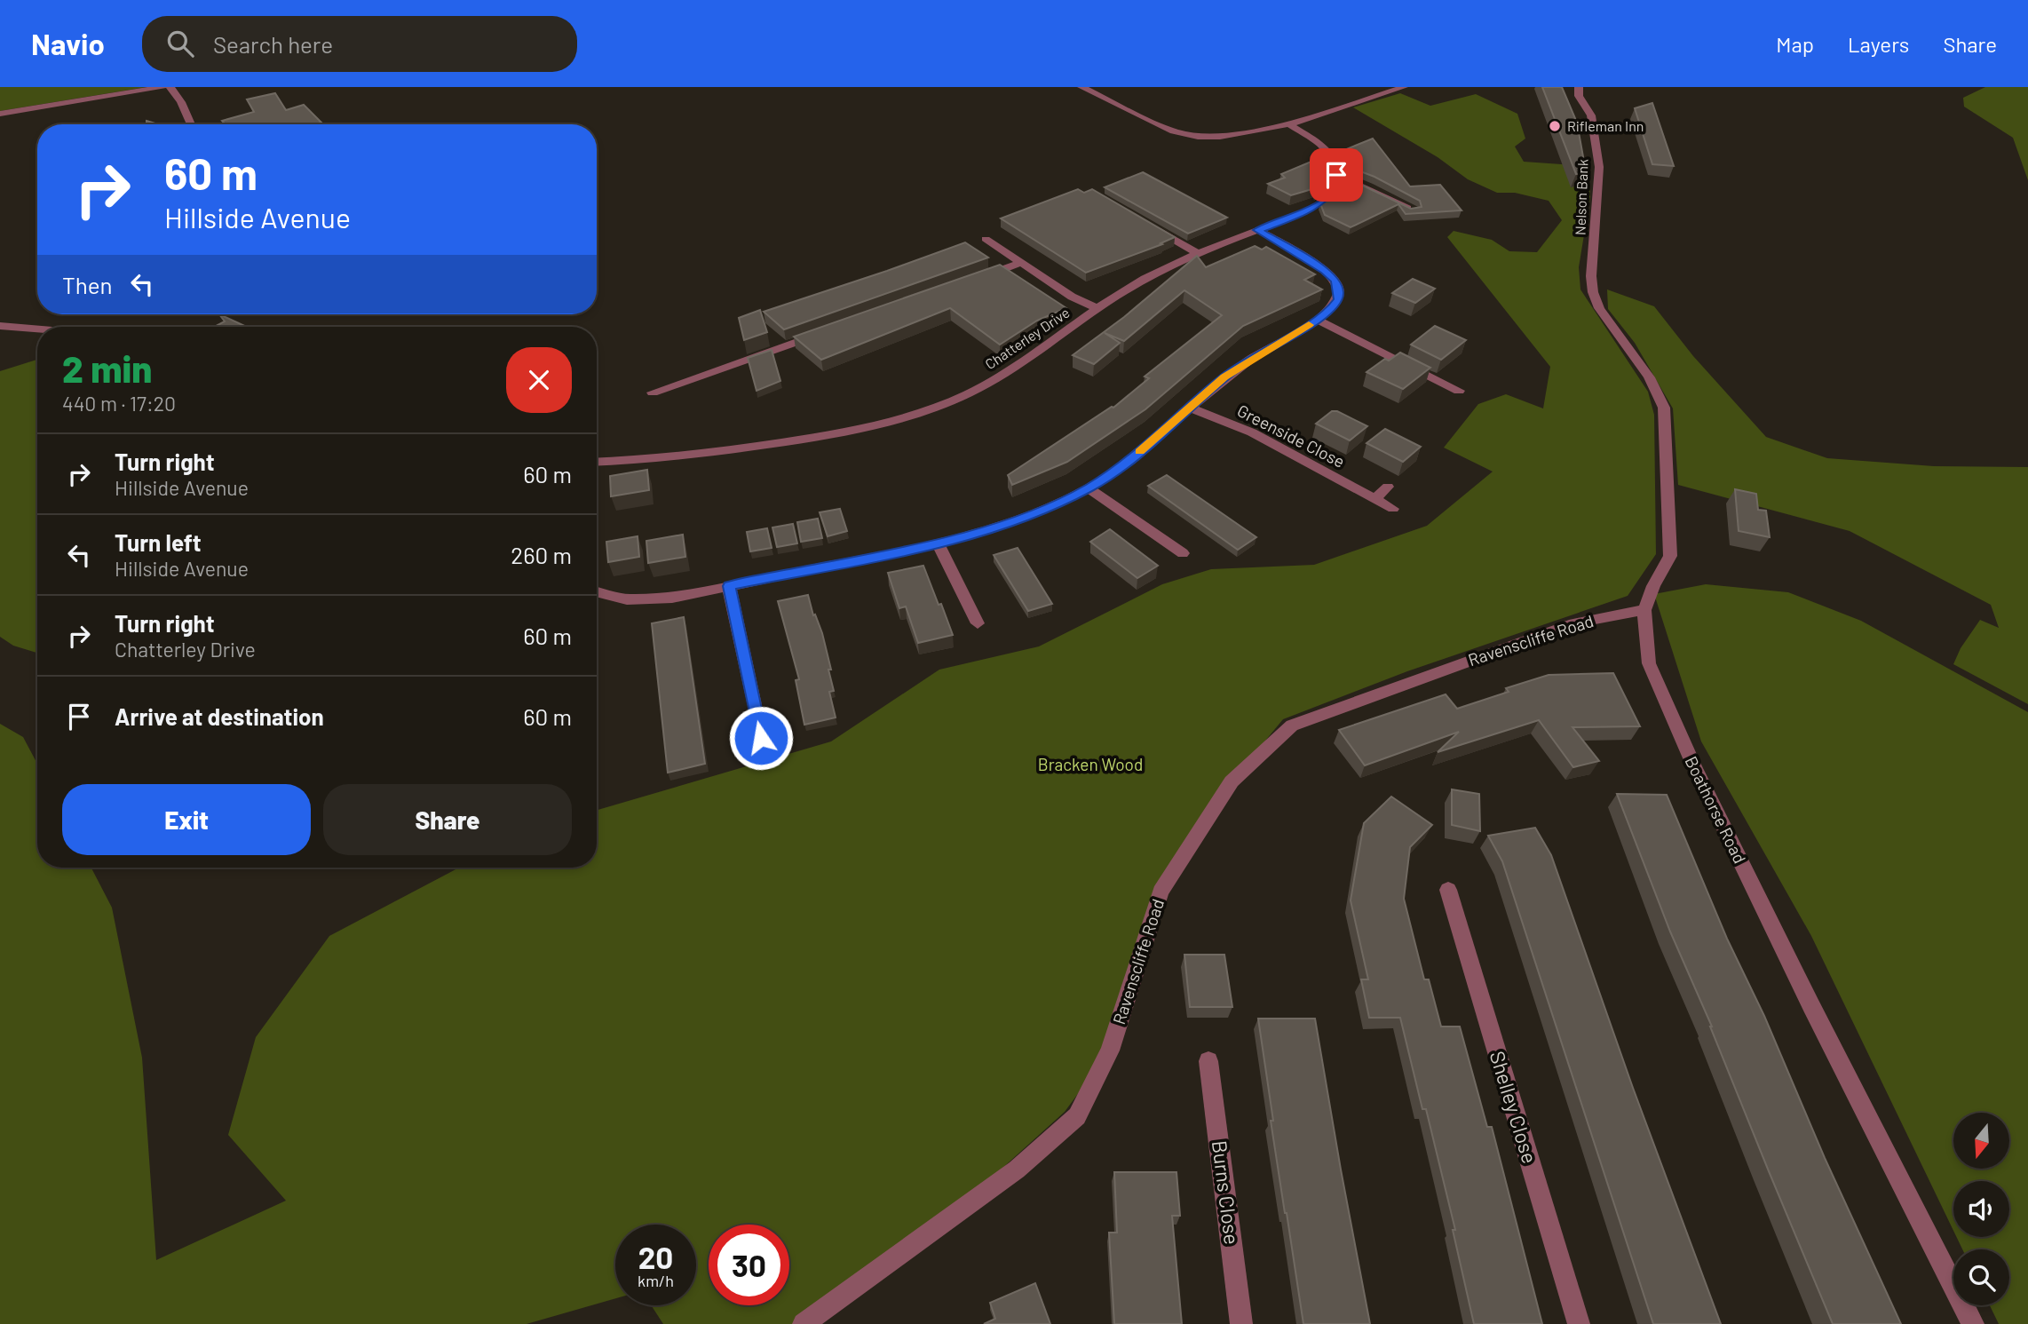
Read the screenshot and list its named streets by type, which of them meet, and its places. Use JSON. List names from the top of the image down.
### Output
{
  "streets": {
    "street": [
      "Nelson Bank",
      "Chatterley Drive",
      "Greenside Close",
      "Ravenscliffe Road",
      "Boathorse Road",
      "Shelley Close",
      "Burns Close"
    ]
  },
  "crossings": [
    ["Nelson Bank", "Boathorse Road"],
    ["Ravenscliffe Road", "Boathorse Road"]
  ],
  "parks": ["Bracken Wood"],
  "places": ["Rifleman Inn"],
  "north": "bottom",
  "page": {
    "header": "Navio",
    "search": "Search here",
    "nav": ["Map", "Layers", "Share"],
    "turn": ["60 m", "Hillside Avenue"],
    "then": "Then",
    "heading": ["2 min", "440 m · 17:20"],
    "list": [
      {
        "name": "Turn right",
        "note": "Hillside Avenue",
        "value": "60 m"
      },
      {
        "name": "Turn left",
        "note": "Hillside Avenue",
        "value": "260 m"
      },
      {
        "name": "Turn right",
        "note": "Chatterley Drive",
        "value": "60 m"
      },
      {
        "name": "Arrive at destination",
        "value": "60 m"
      }
    ],
    "buttons": ["Exit", "Share"],
    "speed": "20 km/h",
    "limit": "30"
  }
}
